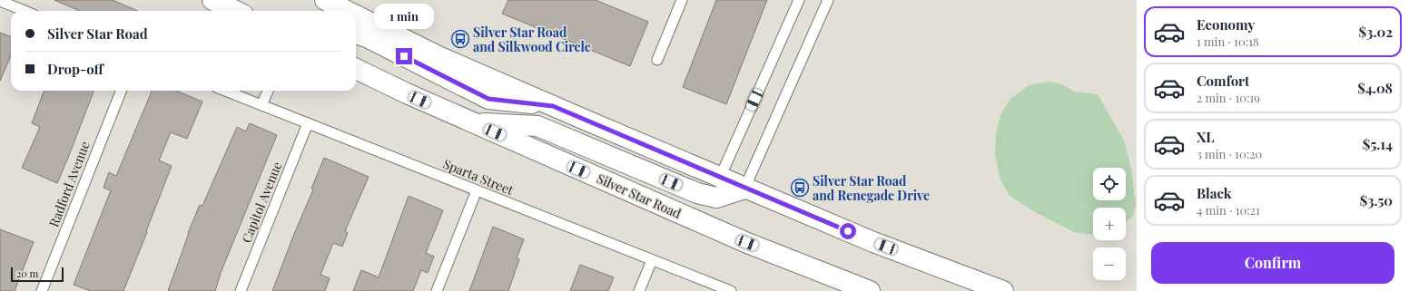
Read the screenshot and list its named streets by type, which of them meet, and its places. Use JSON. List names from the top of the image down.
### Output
{
  "streets": {
    "main road": ["Silver Star Road"],
    "lane": ["Sparta Street", "Radford Avenue", "Capitol Avenue"]
  },
  "crossings": [
    ["Sparta Street", "Capitol Avenue"]
  ],
  "places": {
    "bus stop": ["Silver Star Road and Silkwood Circle", "Silver Star Road and Renegade Drive"]
  },
  "scale_bar": "20 m",
  "page": {
    "bubble": "1 min",
    "list": [
      {
        "name": "Economy",
        "note": "1 min · 10:18",
        "value": "$3.02"
      },
      {
        "name": "Comfort",
        "note": "2 min · 10:19",
        "value": "$4.08"
      },
      {
        "name": "XL",
        "note": "3 min · 10:20",
        "value": "$5.14"
      },
      {
        "name": "Black",
        "note": "4 min · 10:21",
        "value": "$3.50"
      }
    ],
    "banner": ["Silver Star Road", "Drop-off"],
    "map_buttons": ["+", "−"],
    "buttons": "Confirm",
    "scale": "20 m"
  }
}
